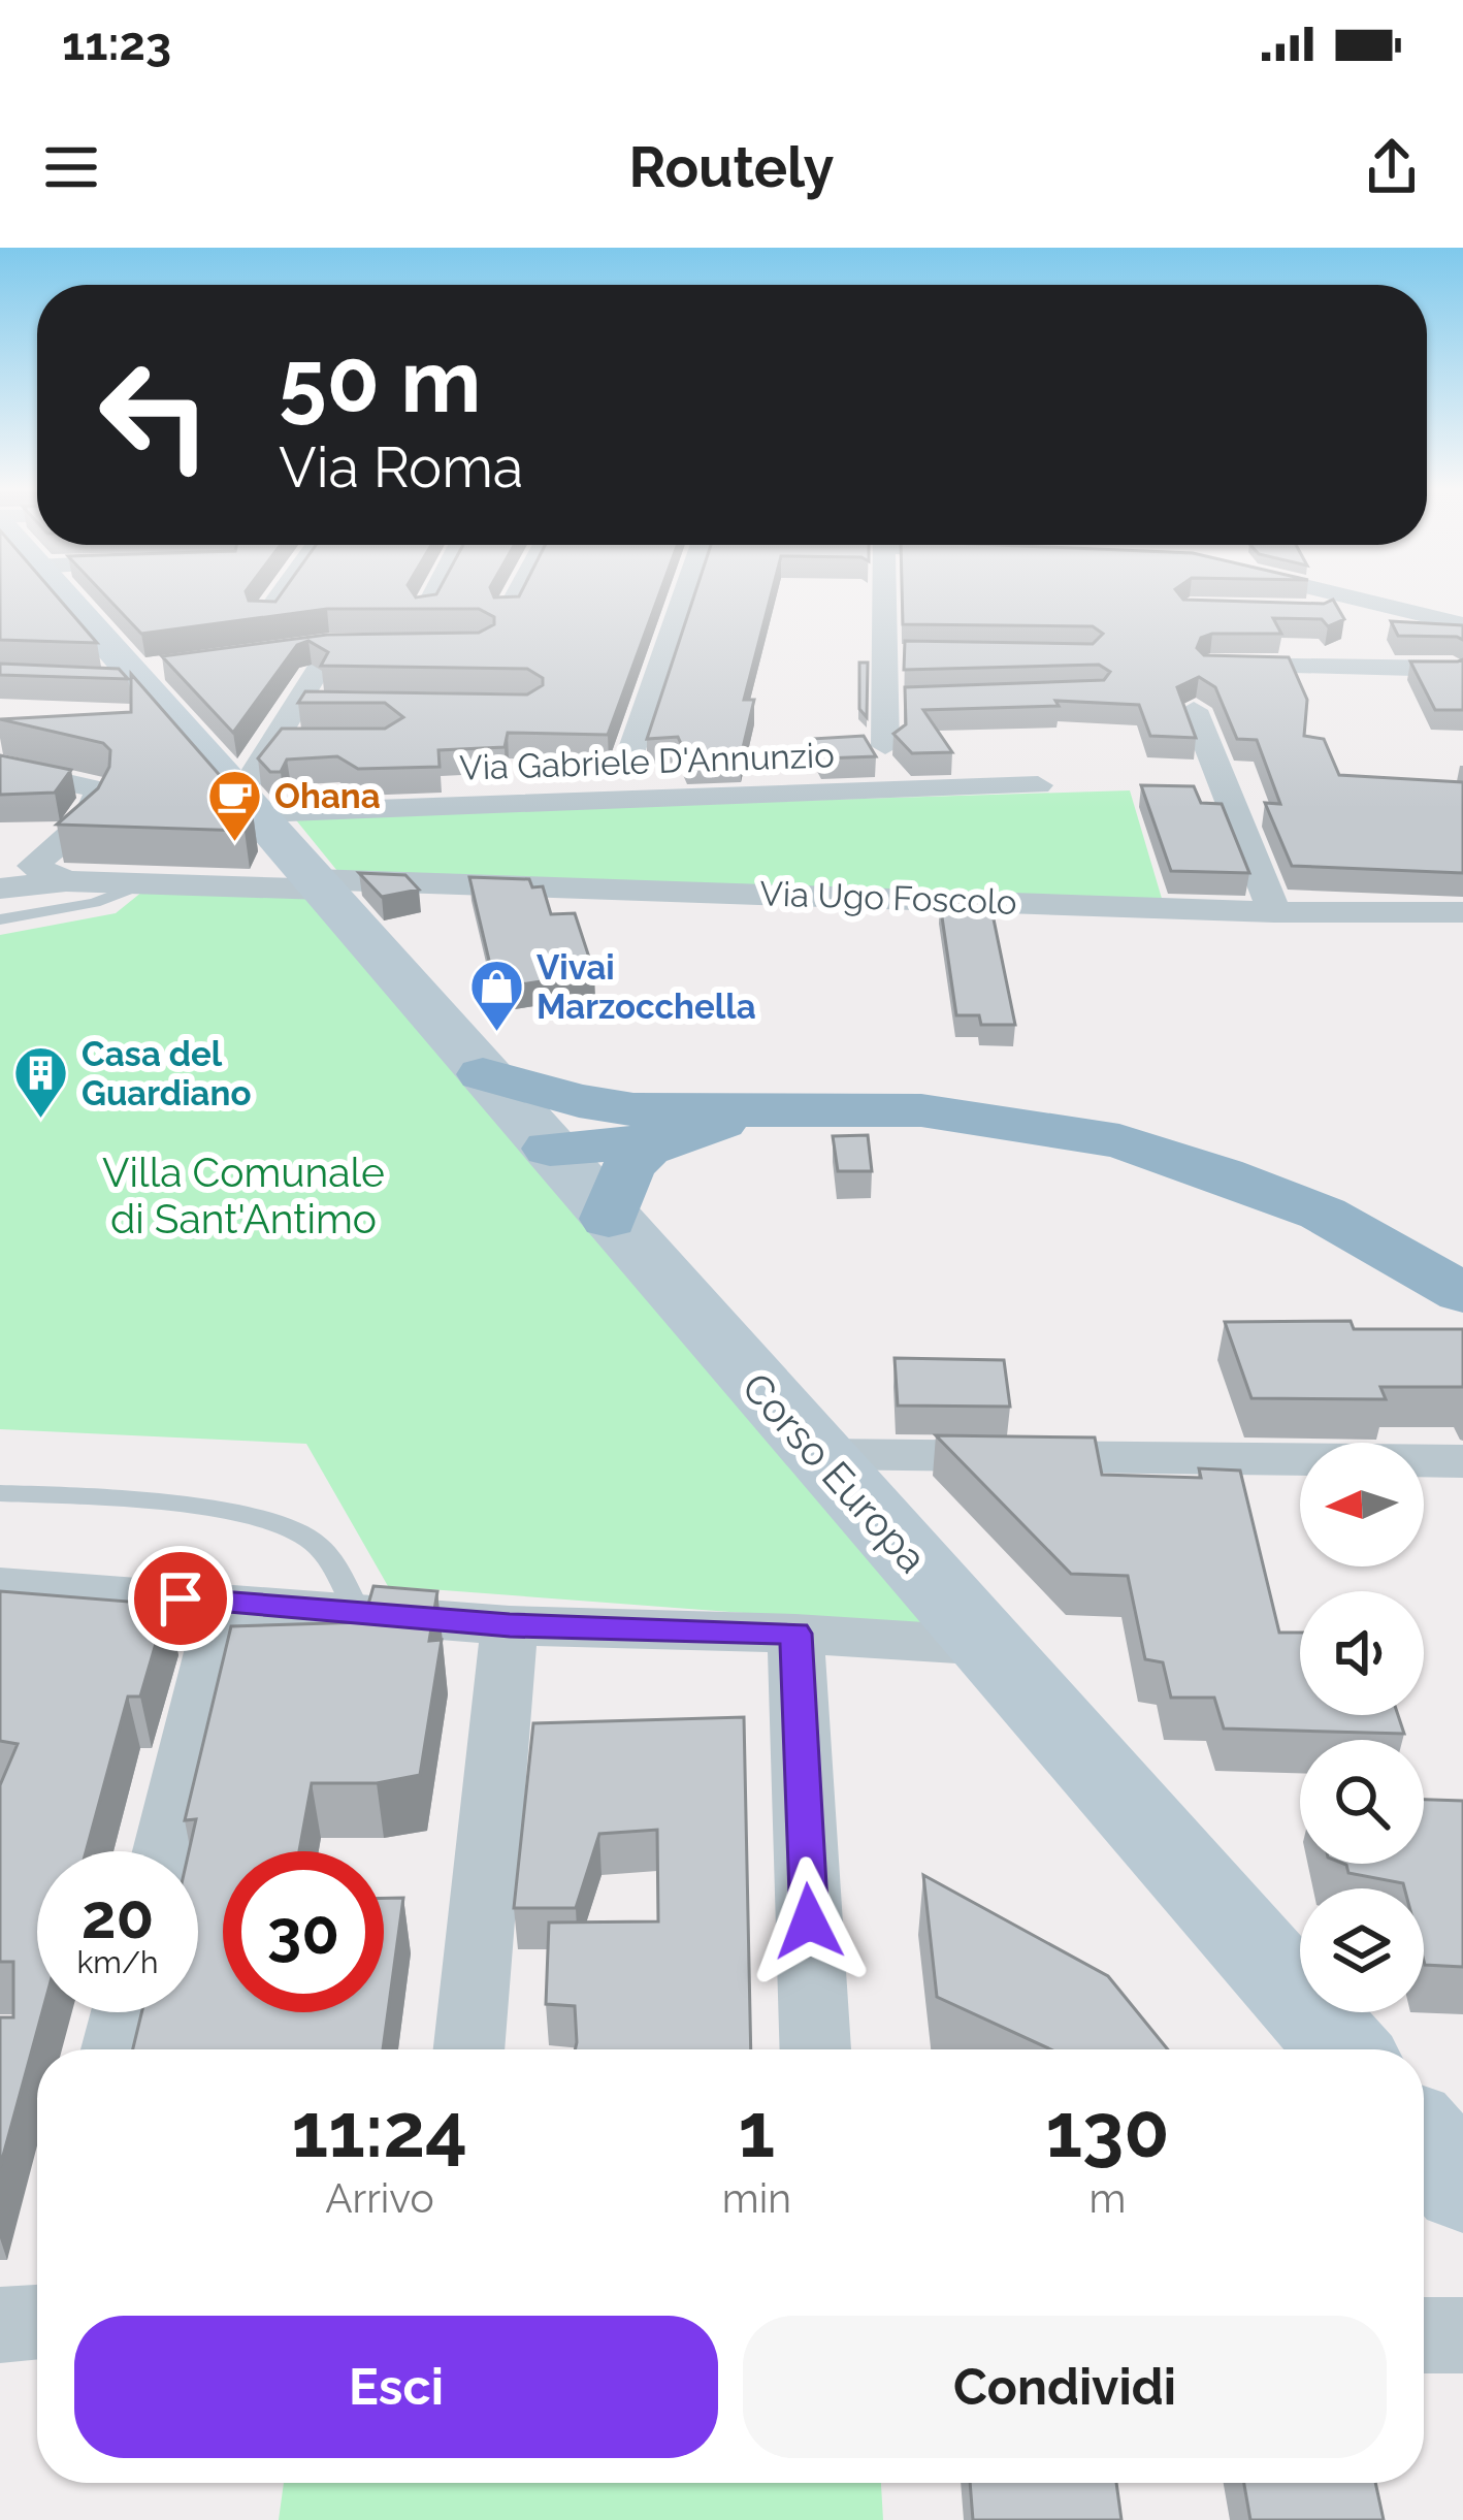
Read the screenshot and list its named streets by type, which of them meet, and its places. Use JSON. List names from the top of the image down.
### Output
{
  "streets": {
    "main road": ["Corso Europa"],
    "street": ["Via Gabriele D'Annunzio", "Via Ugo Foscolo"]
  },
  "crossings": [
    ["Via Gabriele D'Annunzio", "Corso Europa"],
    ["Via Ugo Foscolo", "Corso Europa"]
  ],
  "parks": ["Villa Comunale di Sant'Antimo"],
  "places": {
    "cafe": ["Ohana"],
    "shop": ["Vivai Marzocchella"],
    "building": ["Casa del Guardiano"]
  },
  "north": "left",
  "page": {
    "status": "11:23",
    "header": "Routely",
    "turn": ["50 m", "Via Roma"],
    "speed": "20 km/h",
    "limit": "30",
    "eta": [
      "11:24",
      "Arrivo",
      "1",
      "min",
      "130",
      "m"
    ],
    "buttons": ["Esci", "Condividi"]
  }
}
